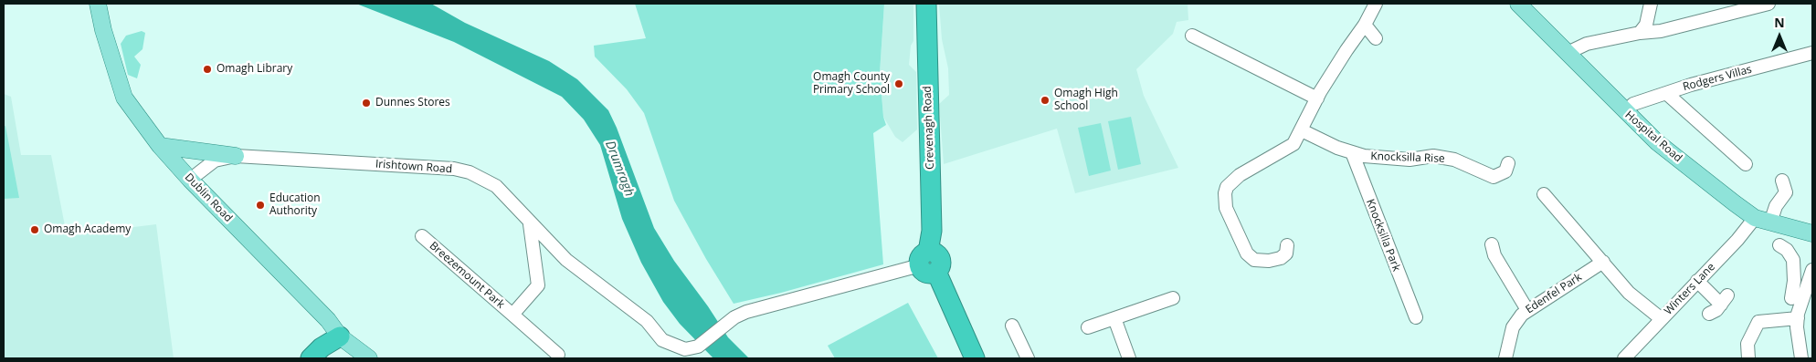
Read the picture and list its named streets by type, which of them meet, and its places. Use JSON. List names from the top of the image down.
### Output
{
  "streets": {
    "highway": ["Crevenagh Road"],
    "main road": ["Hospital Road", "Dublin Road"],
    "street": [
      "Rodgers Villas",
      "Knocksilla Rise",
      "Irishtown Road",
      "Knocksilla Park",
      "Breezemount Park",
      "Winters Lane",
      "Edenfel Park"
    ]
  },
  "crossings": [
    ["Rodgers Villas", "Hospital Road"],
    ["Crevenagh Road", "Irishtown Road"],
    ["Hospital Road", "Winters Lane"],
    ["Knocksilla Rise", "Knocksilla Park"],
    ["Irishtown Road", "Dublin Road"],
    ["Irishtown Road", "Breezemount Park"]
  ],
  "water": ["Drumragh"],
  "places": [
    "Omagh Library",
    "Omagh County Primary School",
    "Omagh High School",
    "Dunnes Stores",
    "Education Authority",
    "Omagh Academy"
  ],
  "north": "top"
}
